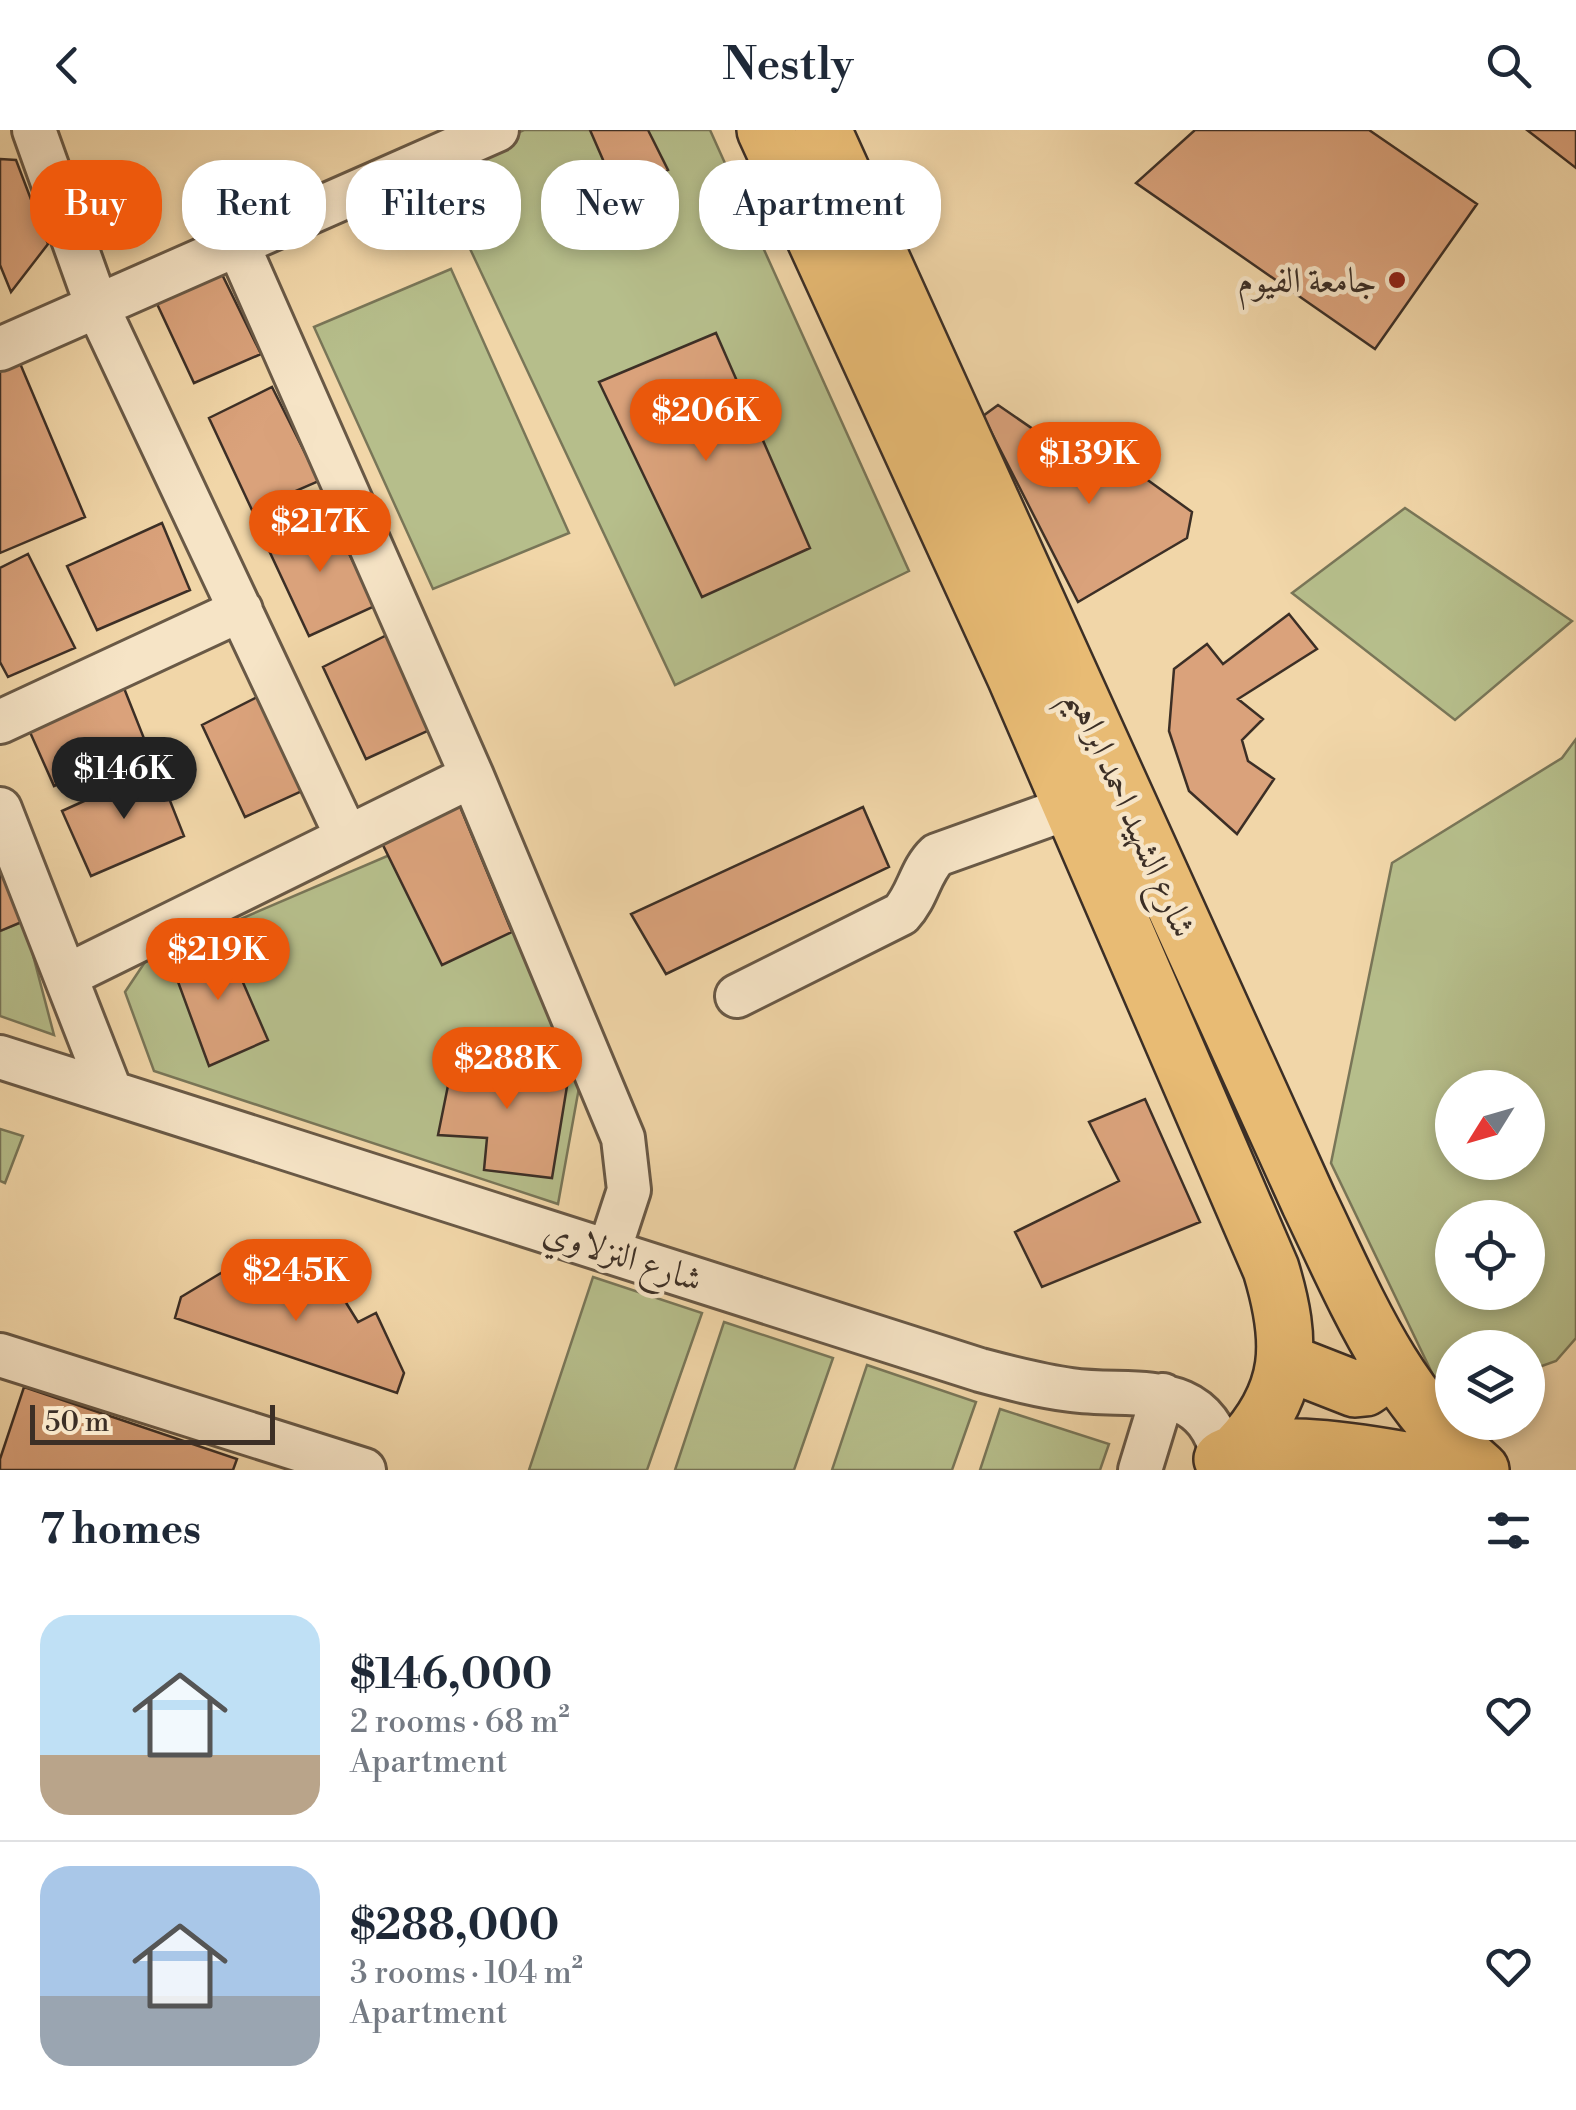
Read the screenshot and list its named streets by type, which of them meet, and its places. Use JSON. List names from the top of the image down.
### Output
{
  "streets": {
    "main road": ["شارع الشهيد احمد ابراهيم"],
    "street": ["شارع النزلاوي"]
  },
  "places": ["جامعة الفيوم"],
  "scale_bar": "50 m",
  "north": "bottom left",
  "page": {
    "header": "Nestly",
    "chip": [
      "Buy",
      "Rent",
      "Filters",
      "New",
      "Apartment"
    ],
    "price": [
      "$206K",
      "$139K",
      "$217K",
      "$146K",
      "$219K",
      "$288K",
      "$245K"
    ],
    "scale": "50 m",
    "heading": "7 homes",
    "list": [
      {
        "name": "$146,000",
        "note": "2 rooms · 68 m² · Apartment"
      },
      {
        "name": "$288,000",
        "note": "3 rooms · 104 m² · Apartment"
      }
    ]
  }
}
